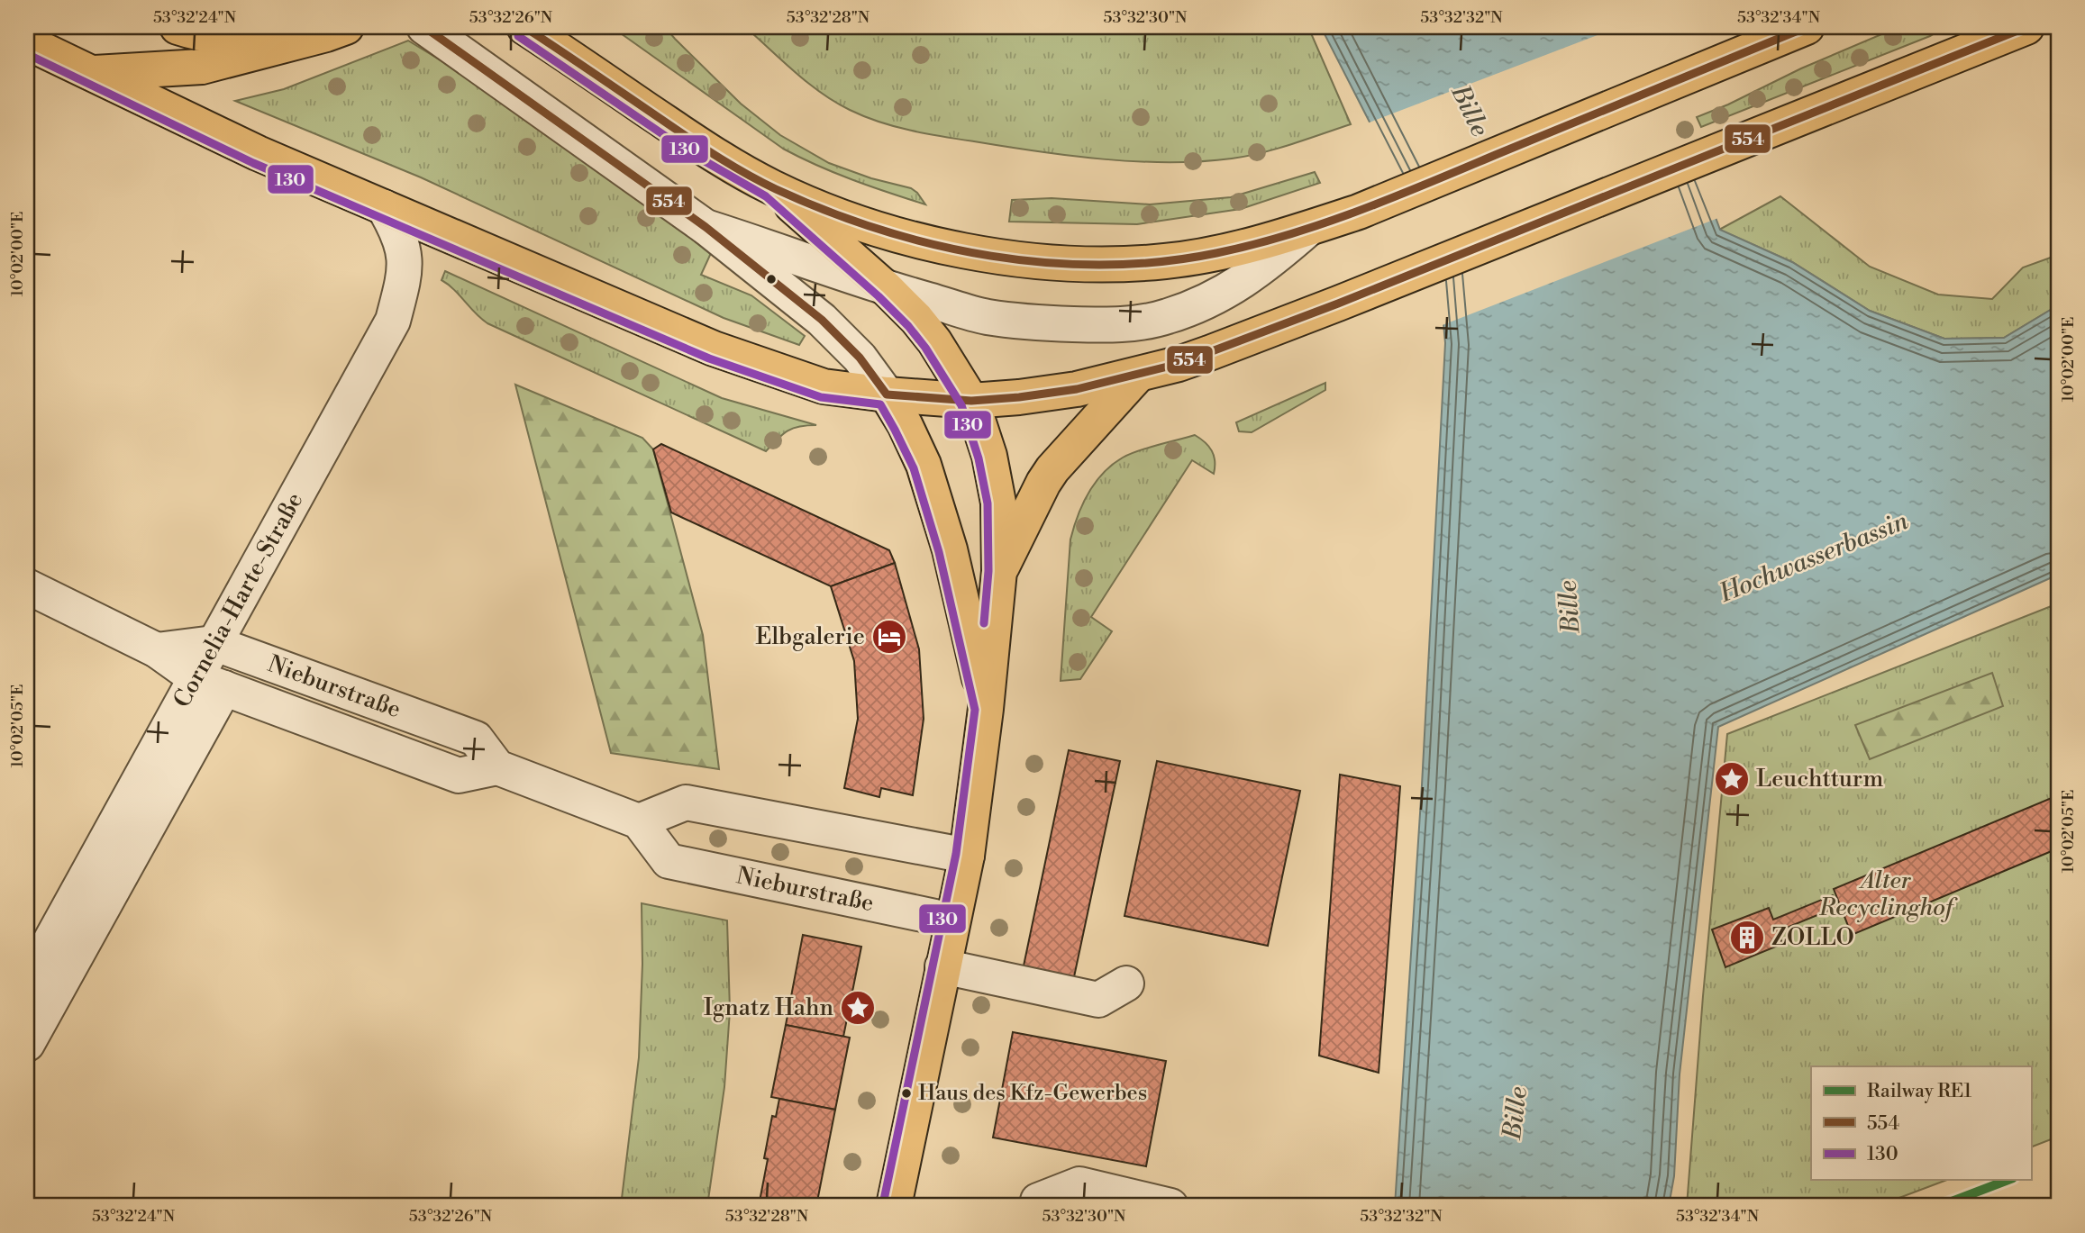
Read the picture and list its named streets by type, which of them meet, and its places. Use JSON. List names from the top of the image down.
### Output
{
  "streets": {
    "street": ["Cornelia-Harte-Straße", "Nieburstraße"]
  },
  "crossings": [
    ["Cornelia-Harte-Straße", "Nieburstraße"]
  ],
  "water": ["Bille", "Hochwasserbassin"],
  "parks": ["Alter Recyclinghof"],
  "places": {
    "hotel": ["Elbgalerie"],
    "place": ["Leuchtturm", "Ignatz Hahn"],
    "building": ["ZOLLO"],
    "other": ["Haus des Kfz-Gewerbes"]
  },
  "lines": ["transit line 554", "transit line 130", "rail line RE1"],
  "legend": ["Railway RE1", "554", "130"],
  "coordinates": [
    "53°32'24\"N",
    "53°32'26\"N",
    "53°32'28\"N",
    "53°32'30\"N",
    "53°32'32\"N",
    "53°32'34\"N",
    "10°02'00\"E",
    "10°02'05\"E"
  ]
}
